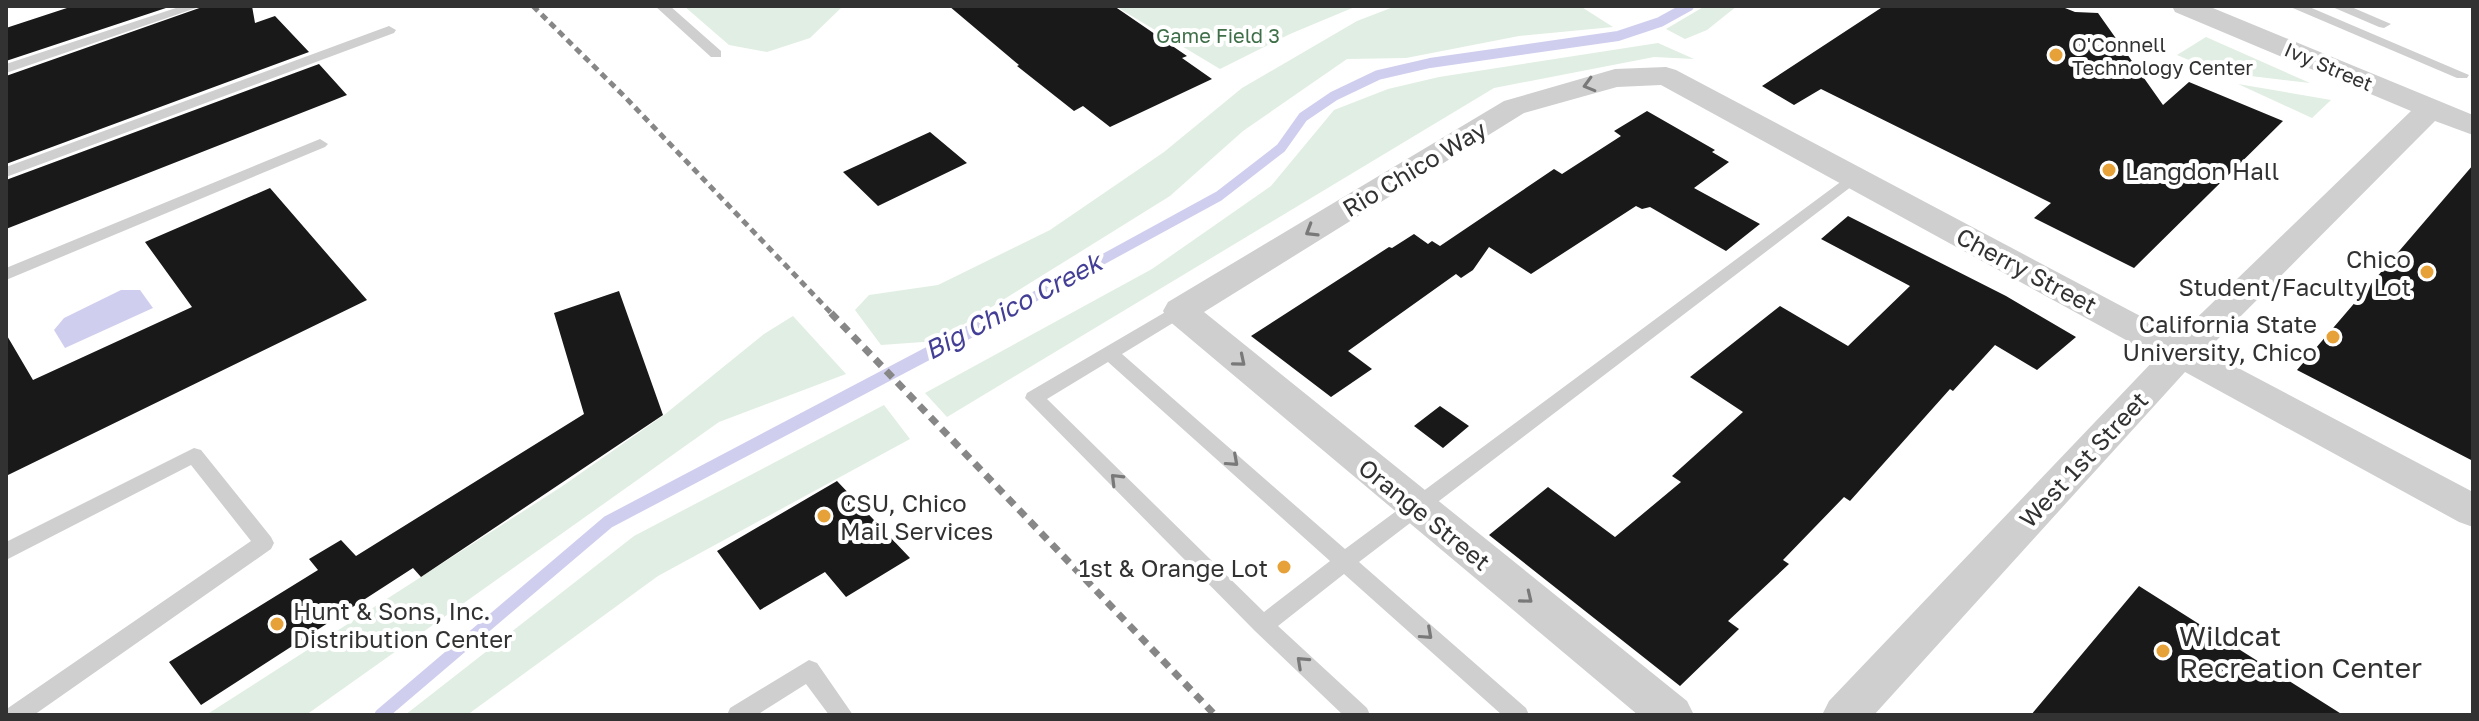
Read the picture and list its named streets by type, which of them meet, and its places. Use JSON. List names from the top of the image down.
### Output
{
  "streets": {
    "street": [
      "Ivy Street",
      "Rio Chico Way",
      "Cherry Street",
      "West 1st Street",
      "Orange Street"
    ]
  },
  "crossings": [
    ["Ivy Street", "West 1st Street"],
    ["Rio Chico Way", "Cherry Street"],
    ["Rio Chico Way", "Orange Street"],
    ["Cherry Street", "West 1st Street"]
  ],
  "one_way": ["Rio Chico Way", "Orange Street"],
  "water": ["Big Chico Creek"],
  "parks": ["Game Field 3"],
  "places": [
    "O'Connell Technology Center",
    "Langdon Hall",
    "Chico Student/Faculty Lot",
    "California State University, Chico",
    "CSU, Chico Mail Services",
    "1st & Orange Lot",
    "Hunt & Sons, Inc. Distribution Center",
    "Wildcat Recreation Center"
  ]
}
